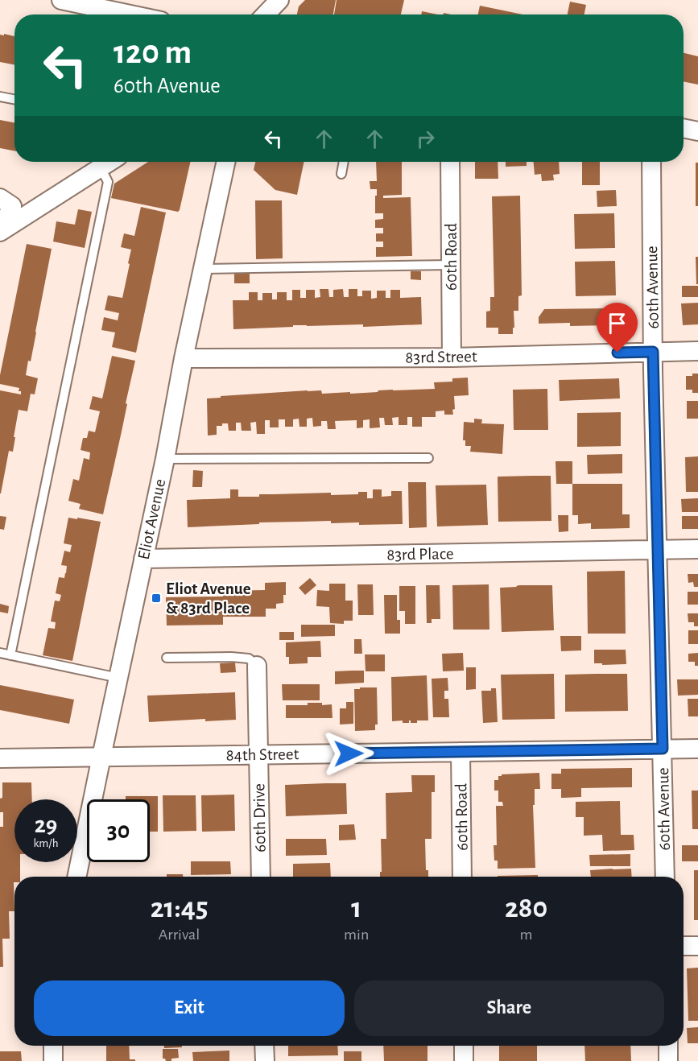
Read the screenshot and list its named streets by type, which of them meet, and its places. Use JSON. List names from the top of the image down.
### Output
{
  "streets": {
    "street": [
      "60th Road",
      "60th Avenue",
      "83rd Street",
      "Eliot Avenue",
      "83rd Place",
      "84th Street",
      "60th Drive"
    ]
  },
  "crossings": [
    ["60th Road", "83rd Street"],
    ["60th Road", "84th Street"],
    ["60th Avenue", "83rd Street"],
    ["60th Avenue", "83rd Place"],
    ["60th Avenue", "84th Street"],
    ["83rd Street", "Eliot Avenue"],
    ["Eliot Avenue", "83rd Place"],
    ["Eliot Avenue", "84th Street"],
    ["84th Street", "60th Drive"]
  ],
  "places": {
    "transit": ["Eliot Avenue & 83rd Place"]
  },
  "page": {
    "turn": ["120 m", "60th Avenue"],
    "speed": "29 km/h",
    "limit": "30",
    "eta": [
      "21:45",
      "Arrival",
      "1",
      "min",
      "280",
      "m"
    ],
    "buttons": ["Exit", "Share"]
  }
}
